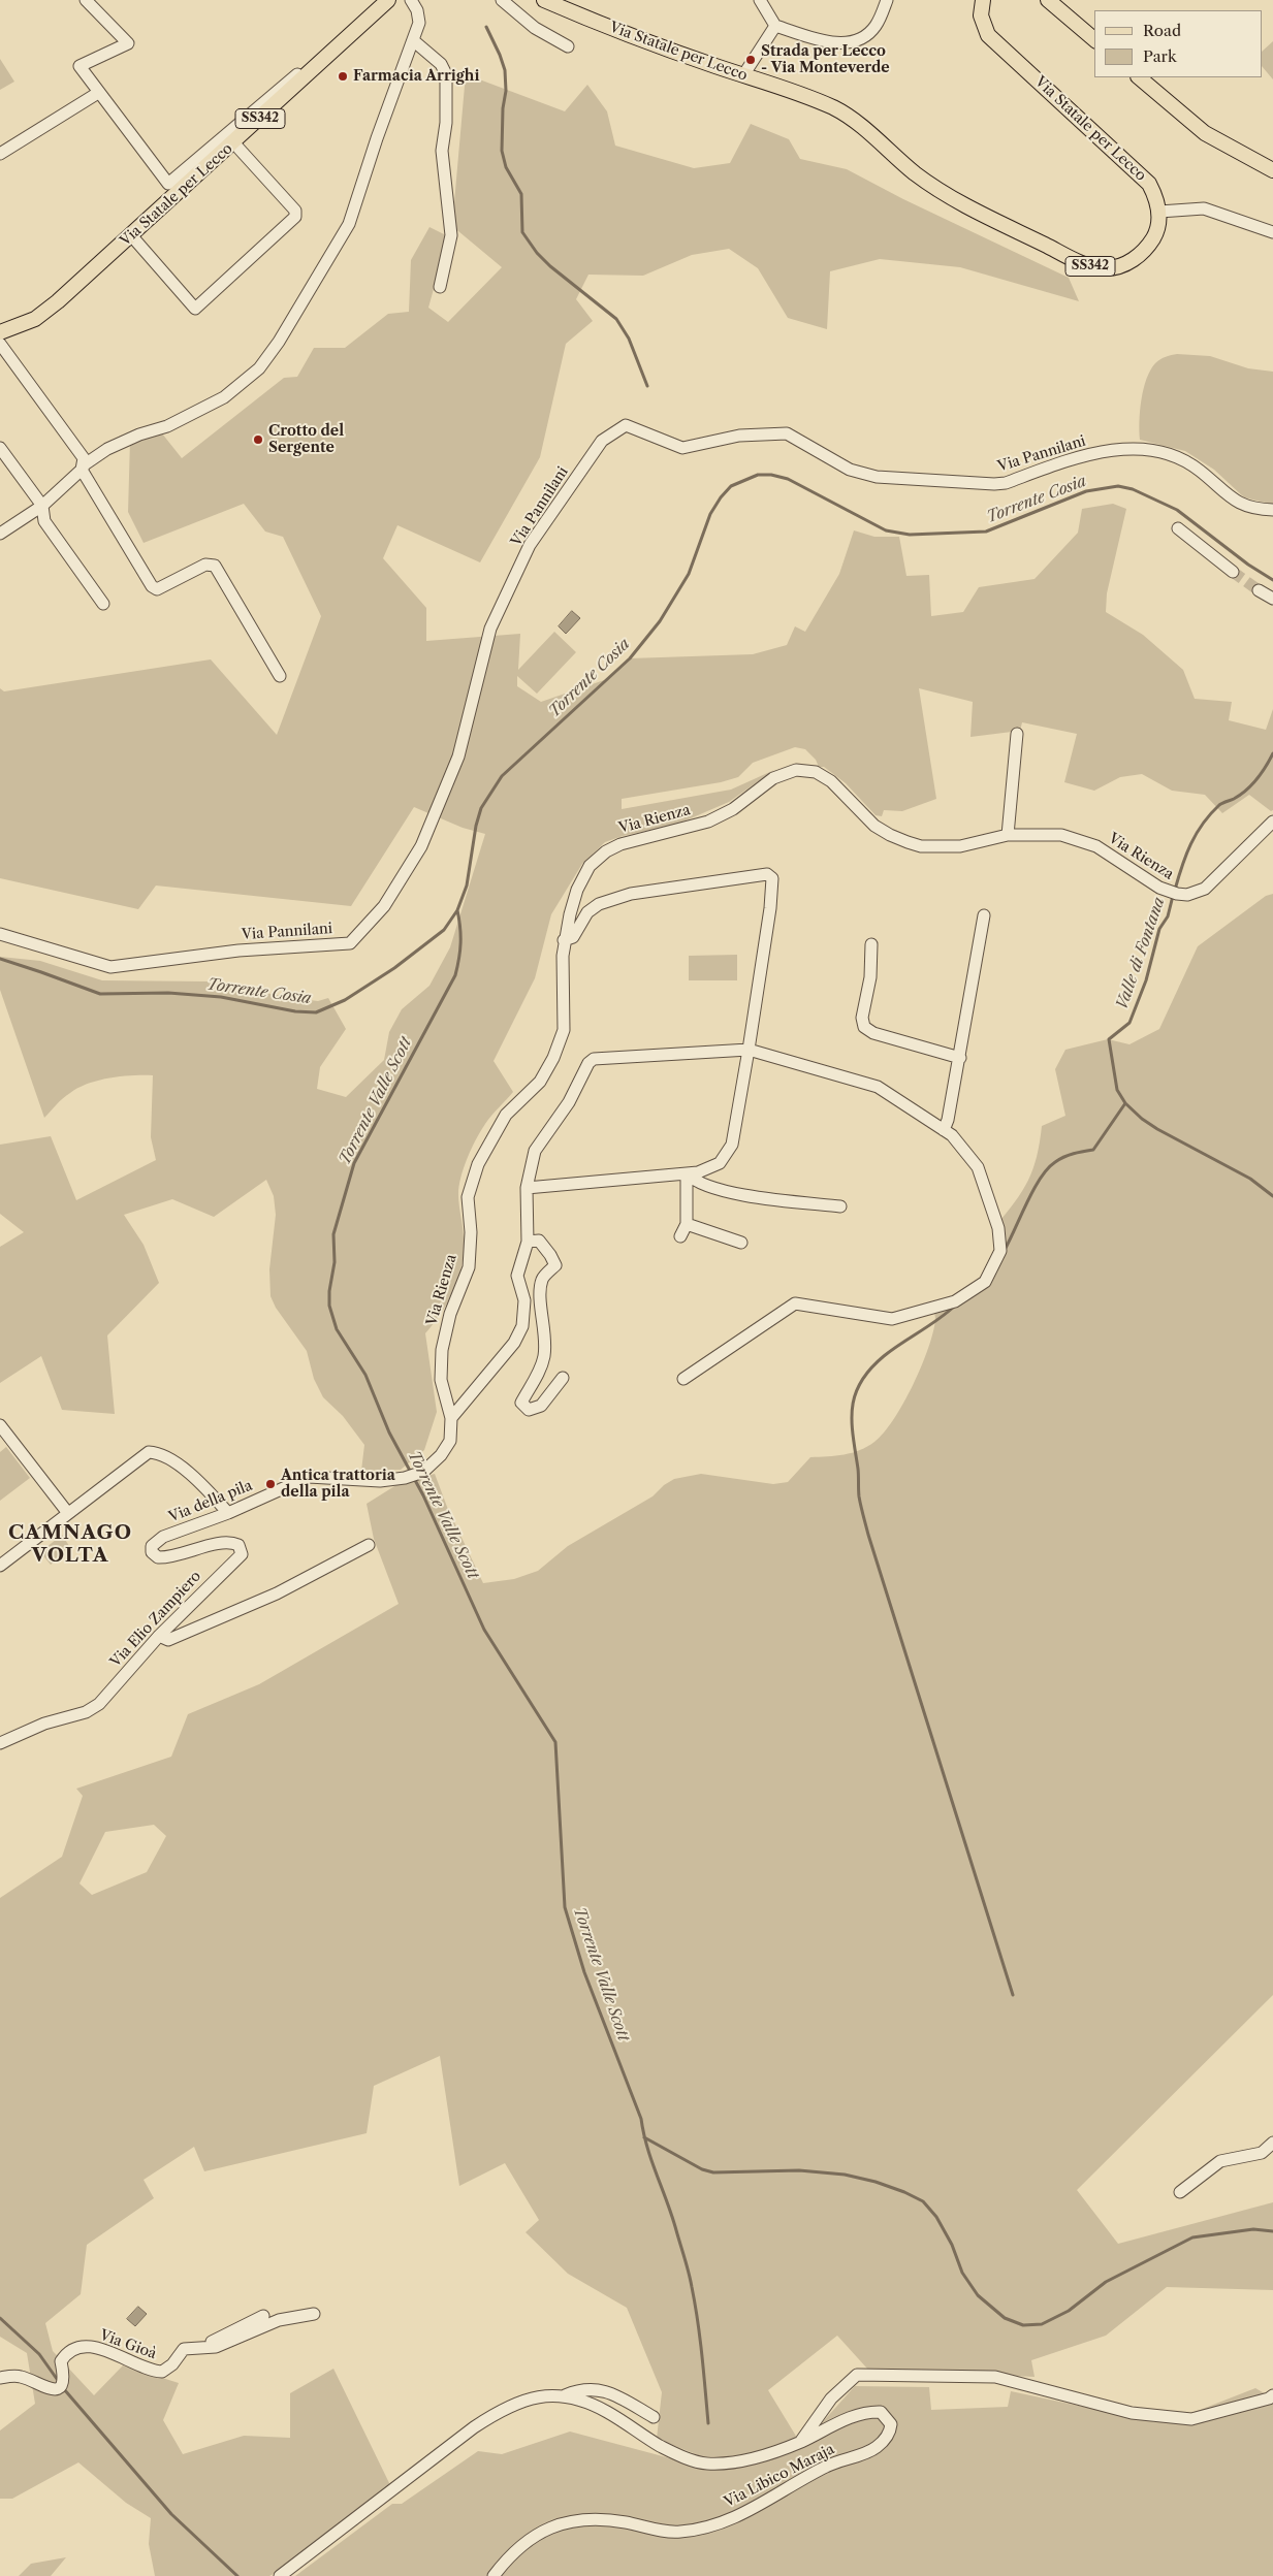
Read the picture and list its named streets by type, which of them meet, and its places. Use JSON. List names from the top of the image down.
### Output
{
  "streets": {
    "main road": ["Via Statale per Lecco", "SS342"],
    "street": [
      "Via Pannilani",
      "Via Rienza",
      "Via della pila",
      "Via Elio Zampiero",
      "Via Gioà",
      "Via Libico Maraja"
    ]
  },
  "crossings": [
    ["Via Rienza", "Via della pila"],
    ["Via della pila", "Via Elio Zampiero"]
  ],
  "districts": ["CAMNAGO VOLTA"],
  "water": ["Torrente Cosia", "Valle di Fontana", "Torrente Valle Scott"],
  "places": [
    "Strada per Lecco - Via Monteverde",
    "Farmacia Arrighi",
    "Crotto del Sergente",
    "Antica trattoria della pila"
  ],
  "legend": ["Road", "Park"]
}
